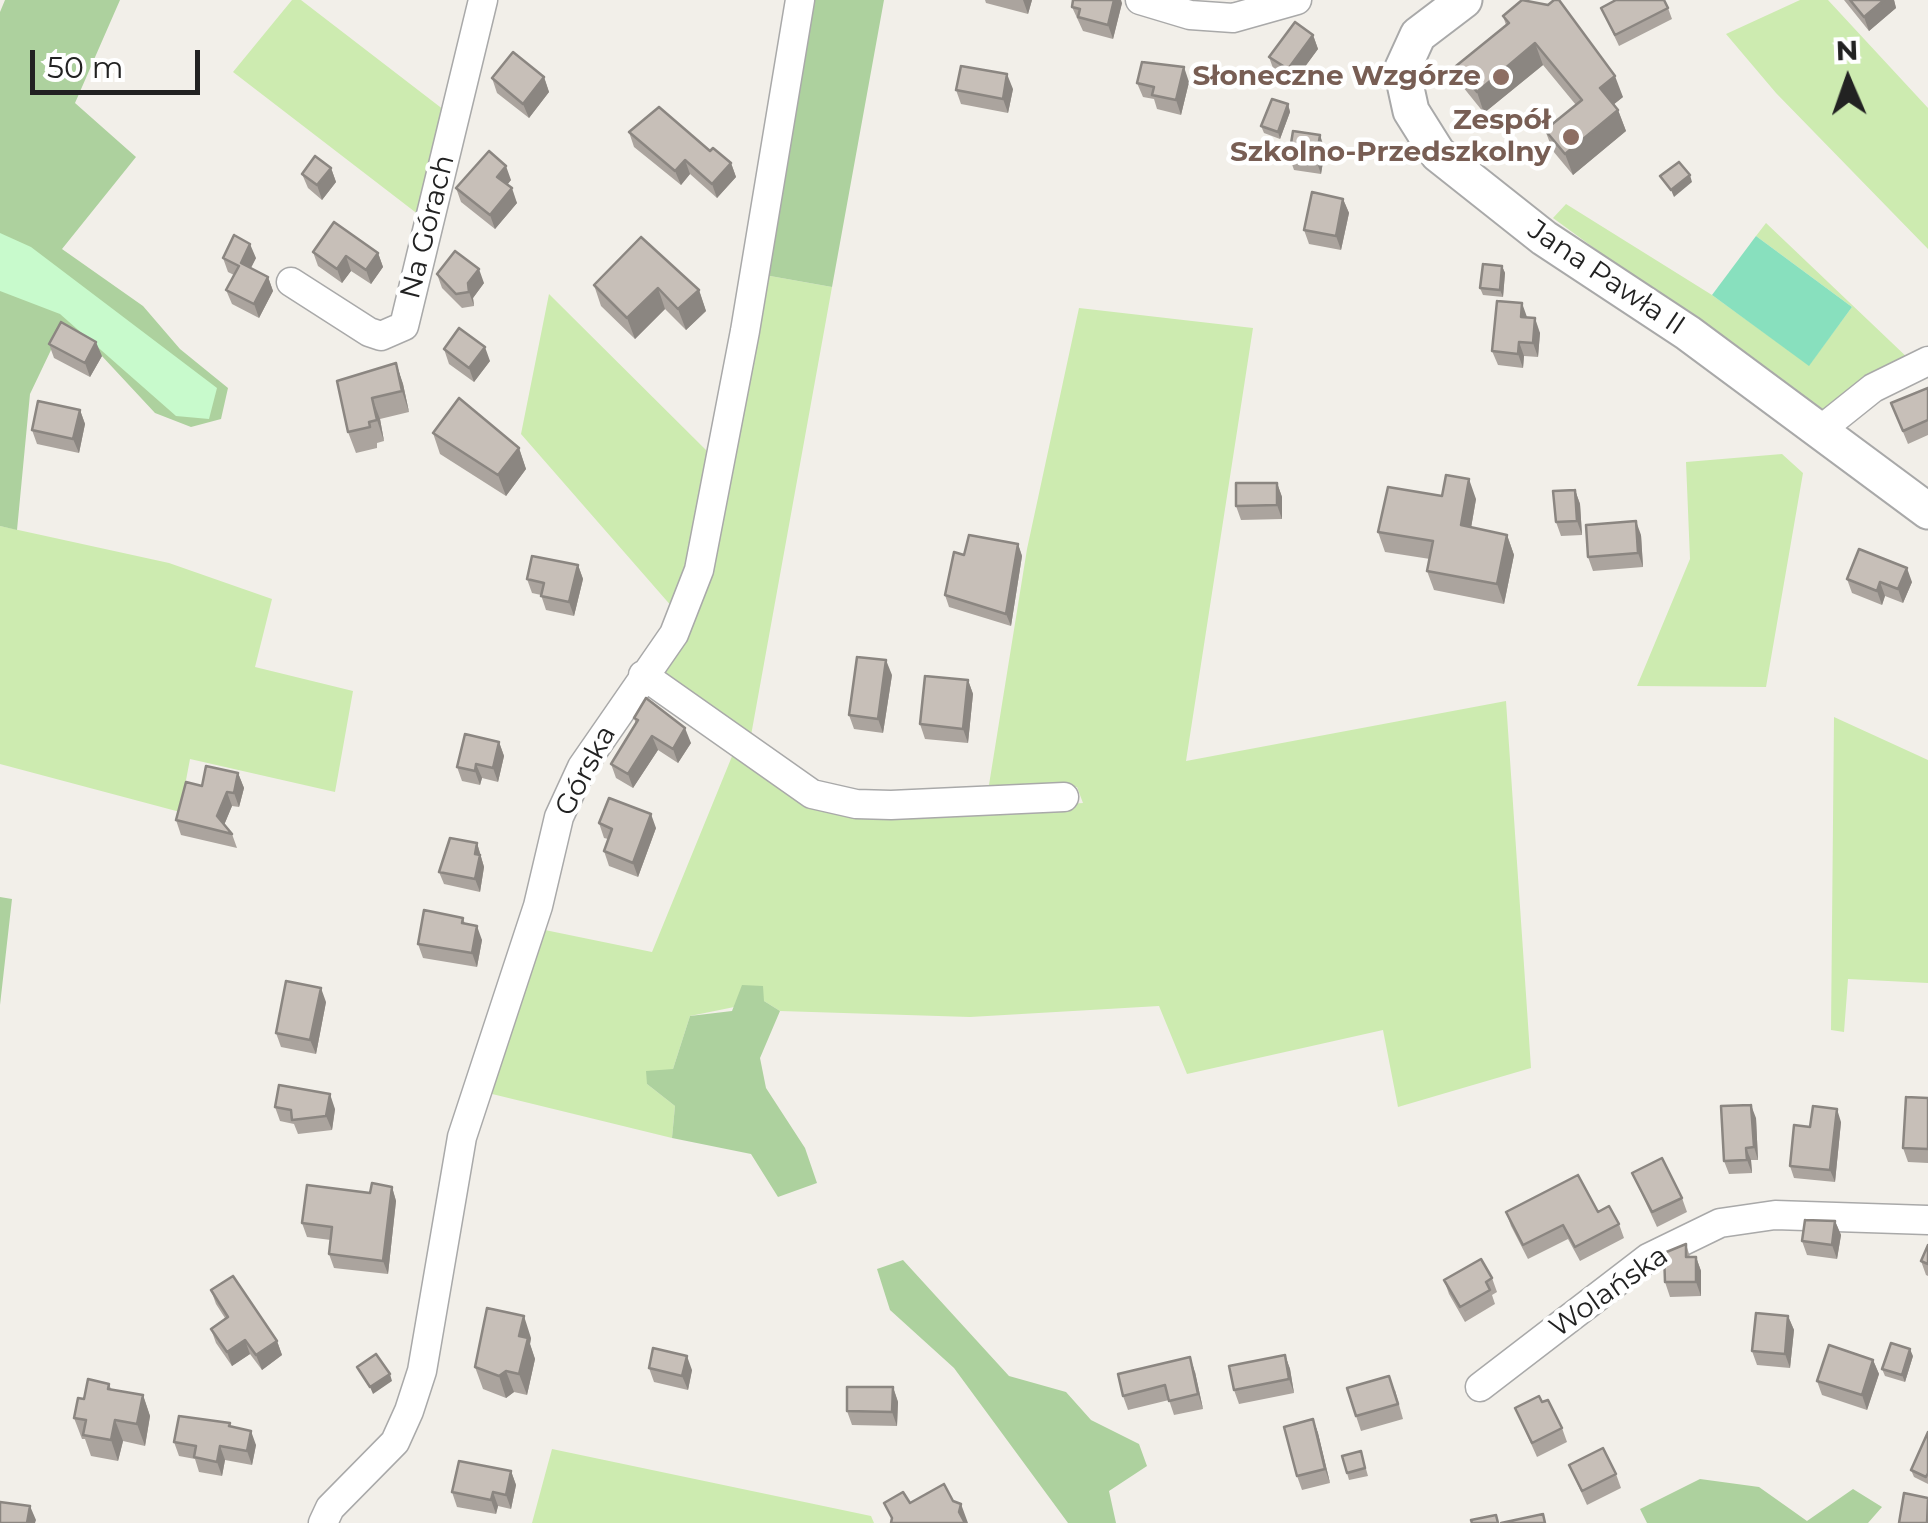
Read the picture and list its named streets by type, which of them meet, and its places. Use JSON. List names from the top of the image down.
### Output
{
  "streets": {
    "street": [
      "Na Górach",
      "Jana Pawła II",
      "Górska",
      "Wolańska"
    ]
  },
  "places": ["Słoneczne Wzgórze", "Zespół Szkolno-Przedszkolny"],
  "scale_bar": "50 m",
  "north": "top"
}
